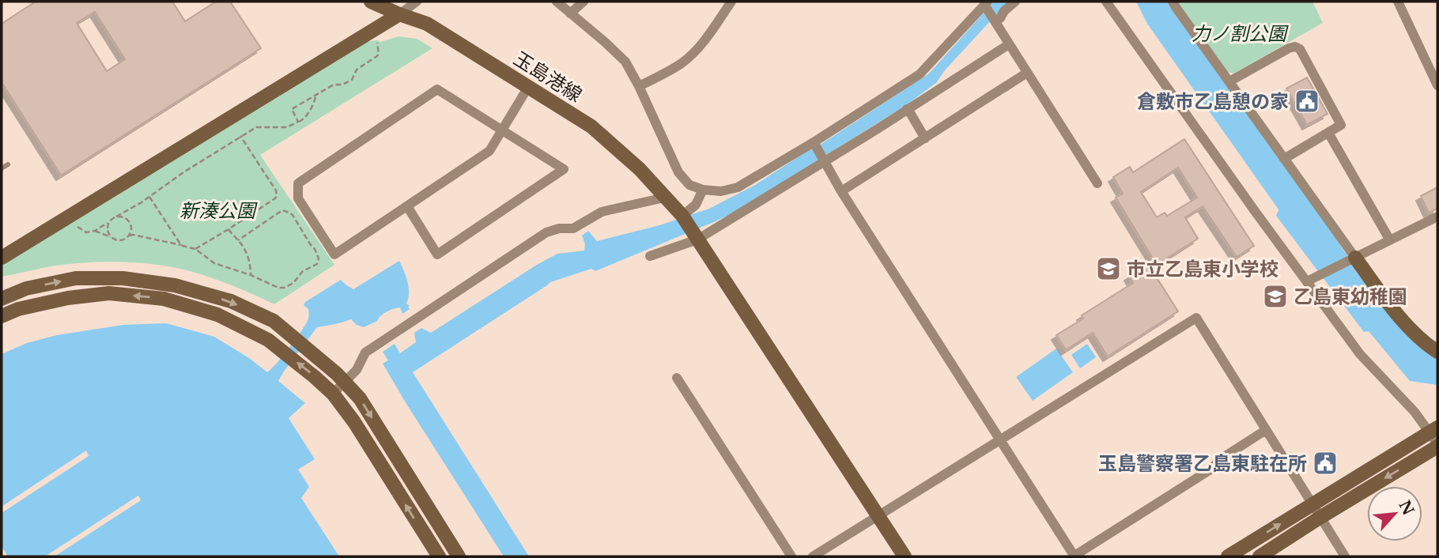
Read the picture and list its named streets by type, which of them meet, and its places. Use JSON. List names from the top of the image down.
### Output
{
  "streets": {
    "street": ["玉島港線"]
  },
  "parks": ["力ノ割公園", "新湊公園"],
  "places": {
    "public building": ["倉敷市乙島憩の家", "玉島警察署乙島東駐在所"],
    "school or university": ["市立乙島東小学校", "乙島東幼稚園"]
  },
  "north": "top right"
}
